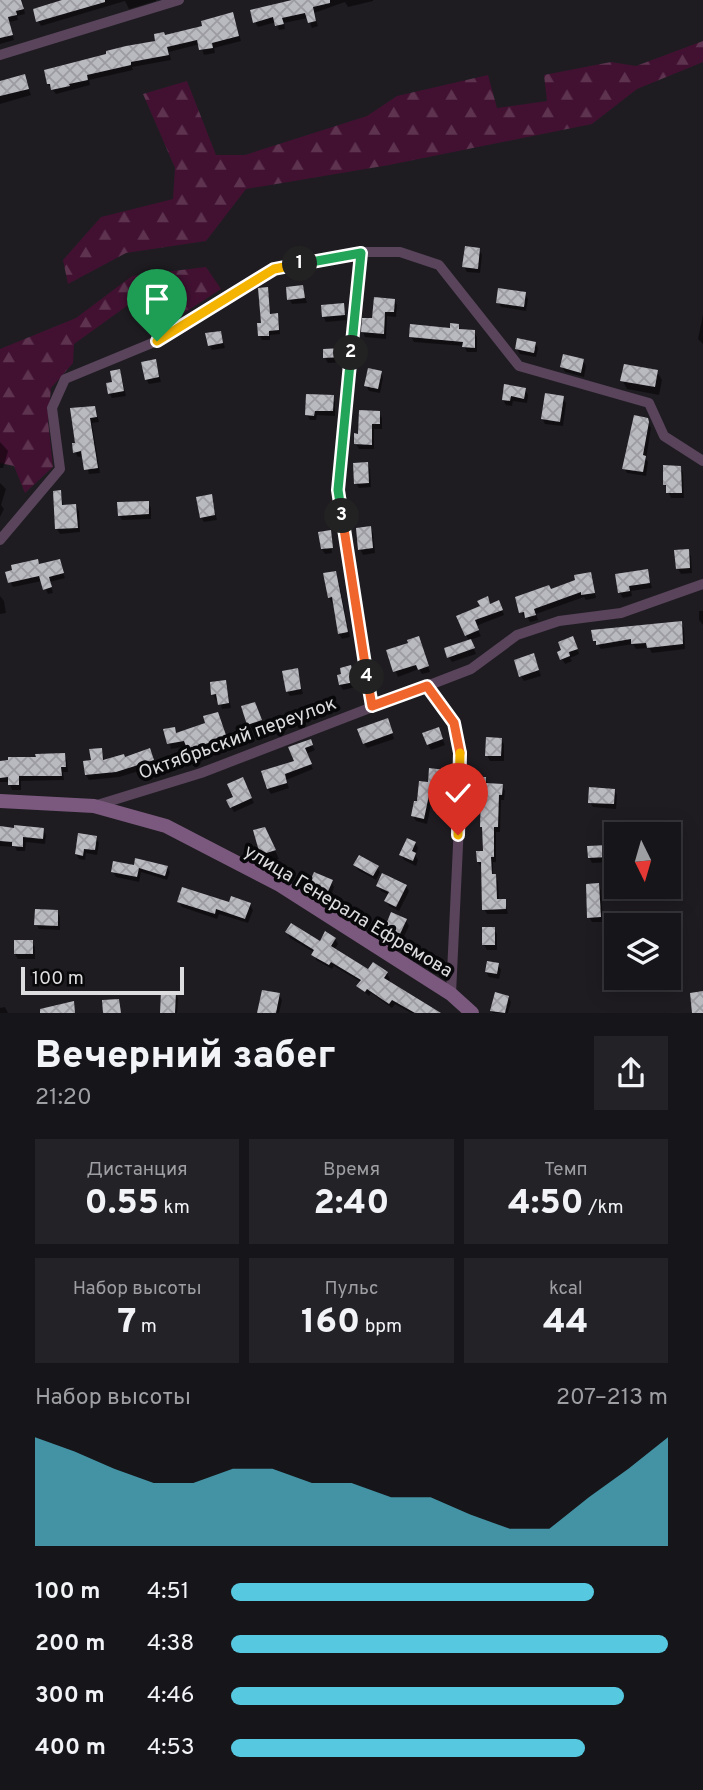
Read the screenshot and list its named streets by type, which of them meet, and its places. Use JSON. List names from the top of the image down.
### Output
{
  "streets": {
    "street": ["Октябрьский переулок", "улица Генерала Ефремова"]
  },
  "crossings": [
    ["Октябрьский переулок", "улица Генерала Ефремова"]
  ],
  "scale_bar": "100 m",
  "north": "bottom",
  "page": {
    "pins": [
      "1",
      "2",
      "3",
      "4"
    ],
    "scale": "100 m",
    "heading": ["Вечерний забег", "21:20"],
    "stats": [
      ["Дистанция", "0.55 km"],
      ["Время", "2:40"],
      ["Темп", "4:50 /km"],
      ["Набор высоты", "7 m"],
      ["Пульс", "160 bpm"],
      ["kcal", "44"]
    ],
    "chart": ["Набор высоты", "207–213 m"],
    "list": [
      {
        "name": "100 m",
        "note": "4:51"
      },
      {
        "name": "200 m",
        "note": "4:38"
      },
      {
        "name": "300 m",
        "note": "4:46"
      },
      {
        "name": "400 m",
        "note": "4:53"
      }
    ]
  }
}
